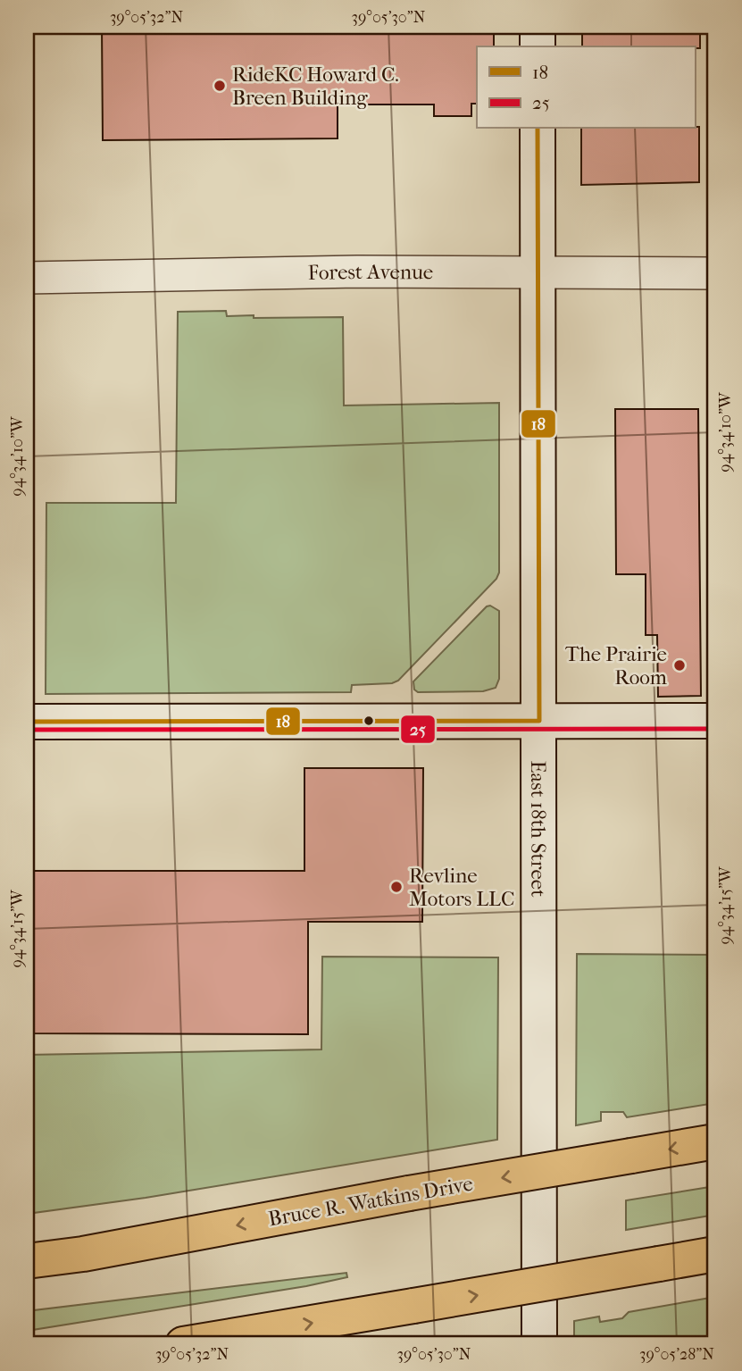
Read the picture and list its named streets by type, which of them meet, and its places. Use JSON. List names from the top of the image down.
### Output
{
  "streets": {
    "highway": ["Bruce R. Watkins Drive"],
    "main road": ["East 18th Street"],
    "street": ["Forest Avenue"]
  },
  "crossings": [
    ["Forest Avenue", "East 18th Street"]
  ],
  "places": ["RideKC Howard C. Breen Building", "The Prairie Room", "Revline Motors LLC"],
  "lines": ["transit line 18", "transit line 25"],
  "legend": ["18", "25"],
  "coordinates": [
    "39°05'32\"N",
    "39°05'30\"N",
    "94°34'10\"W",
    "94°34'15\"W",
    "39°05'28\"N"
  ]
}
